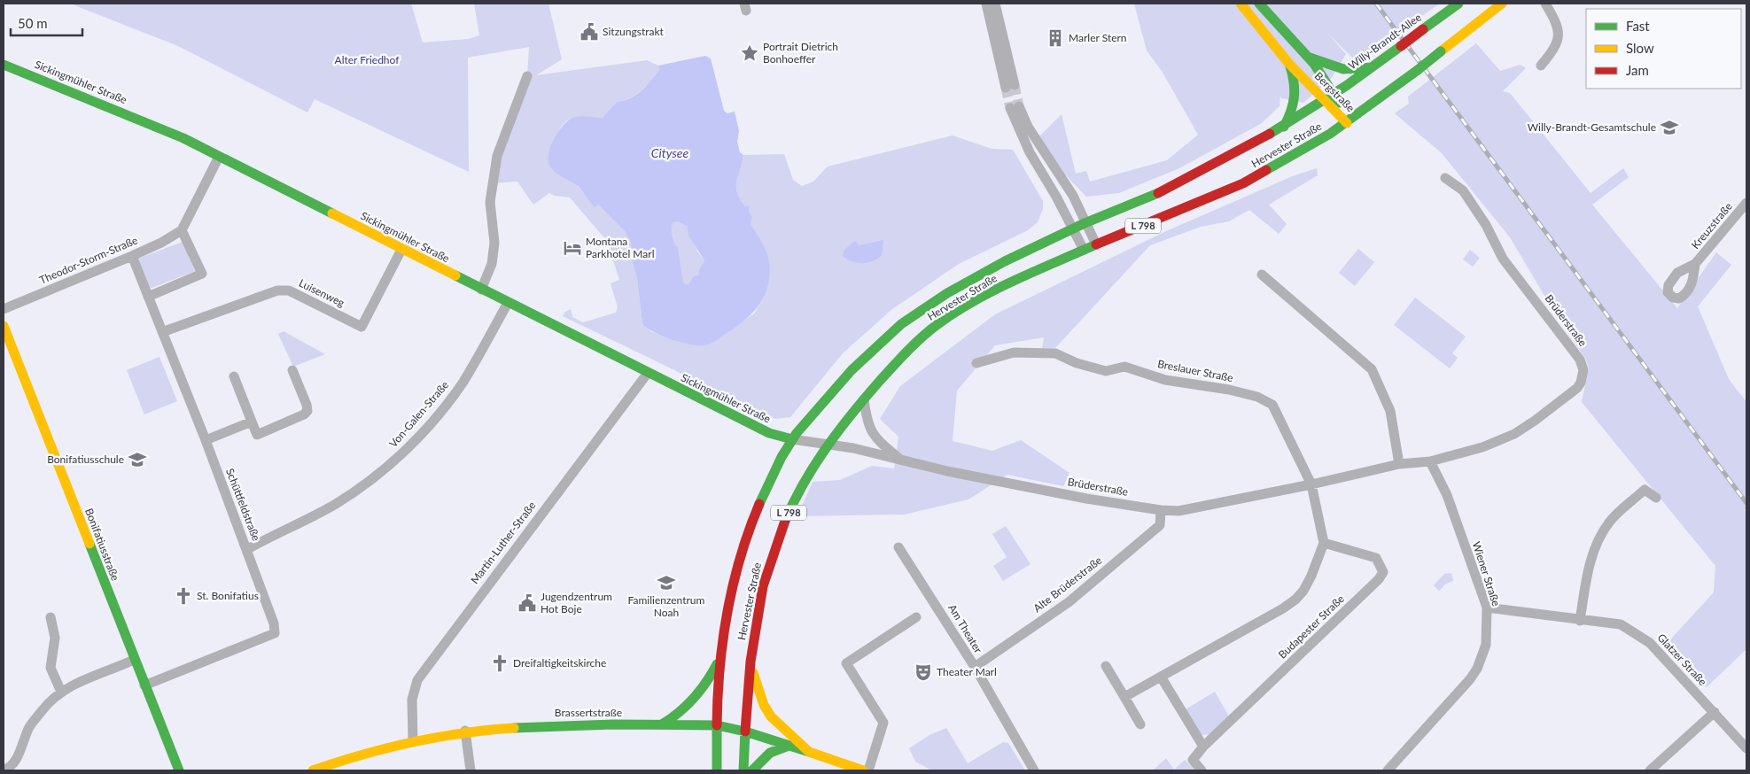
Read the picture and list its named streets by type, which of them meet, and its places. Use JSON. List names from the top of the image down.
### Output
{
  "streets": {
    "main road": [
      "Willy-Brandt-Allee",
      "Sickingmühler Straße",
      "Bergstraße",
      "Hervester Straße",
      "L 798",
      "Bonifatiusstraße",
      "Brassertstraße"
    ],
    "street": [
      "Kreuzstraße",
      "Theodor-Storm-Straße",
      "Luisenweg",
      "Brüderstraße",
      "Breslauer Straße",
      "Von-Galen-Straße",
      "Schüttfeldstraße",
      "Martin-Luther-Straße",
      "Wiener Straße",
      "Alte Brüderstraße",
      "Budapester Straße",
      "Am Theater",
      "Glatzer Straße"
    ]
  },
  "crossings": [
    ["Willy-Brandt-Allee", "Bergstraße"],
    ["Willy-Brandt-Allee", "Hervester Straße"],
    ["Sickingmühler Straße", "Hervester Straße"],
    ["Sickingmühler Straße", "Luisenweg"],
    ["Sickingmühler Straße", "Brüderstraße"],
    ["Sickingmühler Straße", "Von-Galen-Straße"],
    ["Sickingmühler Straße", "Martin-Luther-Straße"],
    ["Bergstraße", "Hervester Straße"],
    ["Hervester Straße", "L 798"],
    ["Hervester Straße", "Brüderstraße"],
    ["Hervester Straße", "Brassertstraße"],
    ["L 798", "Brassertstraße"],
    ["Theodor-Storm-Straße", "Schüttfeldstraße"],
    ["Luisenweg", "Schüttfeldstraße"],
    ["Brüderstraße", "Breslauer Straße"],
    ["Brüderstraße", "Wiener Straße"],
    ["Brüderstraße", "Alte Brüderstraße"],
    ["Von-Galen-Straße", "Schüttfeldstraße"],
    ["Schüttfeldstraße", "Bonifatiusstraße"],
    ["Martin-Luther-Straße", "Brassertstraße"],
    ["Wiener Straße", "Glatzer Straße"],
    ["Alte Brüderstraße", "Am Theater"]
  ],
  "water": ["Citysee"],
  "parks": ["Alter Friedhof"],
  "places": {
    "public building": ["Sitzungstrakt", "Jugendzentrum Hot Boje"],
    "building": ["Marler Stern"],
    "place": ["Portrait Dietrich Bonhoeffer"],
    "school or university": ["Willy-Brandt-Gesamtschule", "Bonifatiusschule", "Familienzentrum Noah"],
    "hotel": ["Montana Parkhotel Marl"],
    "church": ["St. Bonifatius", "Dreifaltigkeitskirche"],
    "theatre": ["Theater Marl"]
  },
  "legend": ["Fast", "Slow", "Jam"],
  "scale_bar": "50 m"
}
